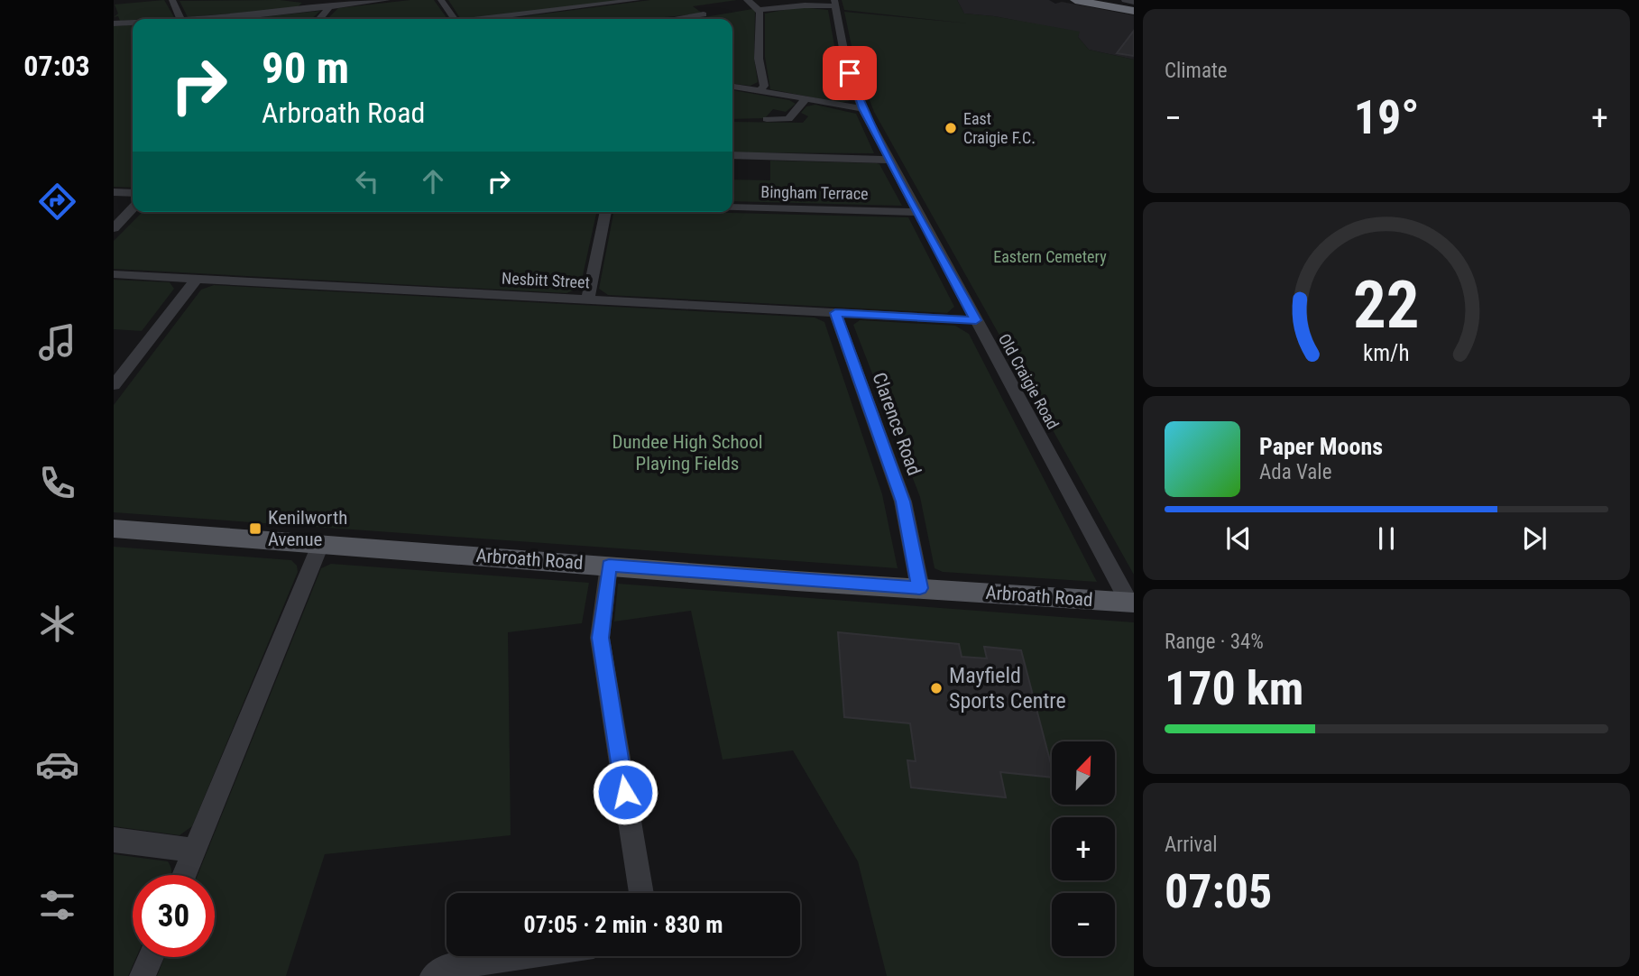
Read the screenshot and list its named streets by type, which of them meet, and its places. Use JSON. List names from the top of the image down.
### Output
{
  "streets": {
    "main road": ["Arbroath Road"],
    "street": [
      "Bingham Terrace",
      "Nesbitt Street",
      "Old Craigie Road",
      "Clarence Road"
    ]
  },
  "crossings": [
    ["Bingham Terrace", "Old Craigie Road"],
    ["Nesbitt Street", "Old Craigie Road"],
    ["Nesbitt Street", "Clarence Road"],
    ["Old Craigie Road", "Arbroath Road"],
    ["Clarence Road", "Arbroath Road"]
  ],
  "parks": ["Eastern Cemetery", "Dundee High School Playing Fields"],
  "places": {
    "other": ["East Craigie F.C.", "Mayfield Sports Centre"],
    "transit": ["Kenilworth Avenue"]
  },
  "north": "top right",
  "page": {
    "tabs": "07:03",
    "tile": [
      "Climate",
      ["Range · 34%", "170 km"],
      ["Arrival", "07:05"]
    ],
    "turn": ["90 m", "Arbroath Road"],
    "heat": ["−", "19°", "+"],
    "song": ["Paper Moons", "Ada Vale"],
    "map_buttons": ["+", "−"],
    "limit": "30",
    "trip": "07:05 · 2 min · 830 m",
    "gauge": ["22", "km/h"]
  }
}
